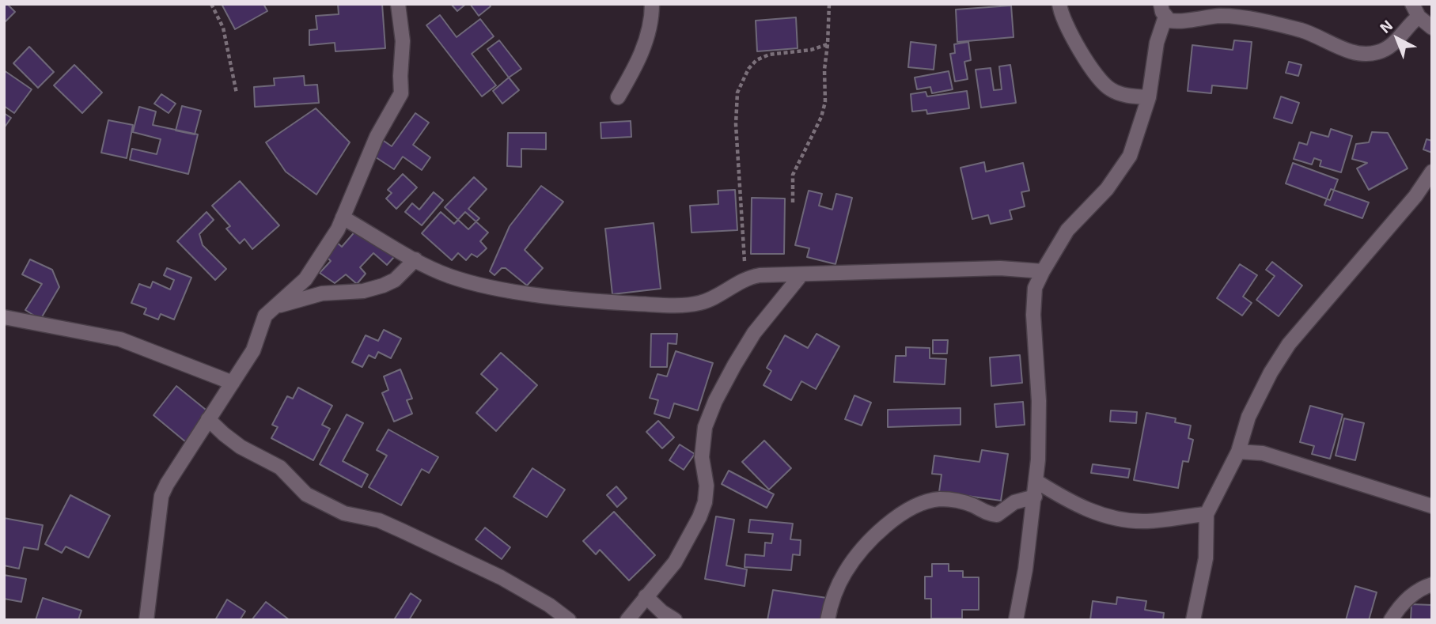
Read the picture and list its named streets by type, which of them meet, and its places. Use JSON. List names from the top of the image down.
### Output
{
  "north": "top left"
}
